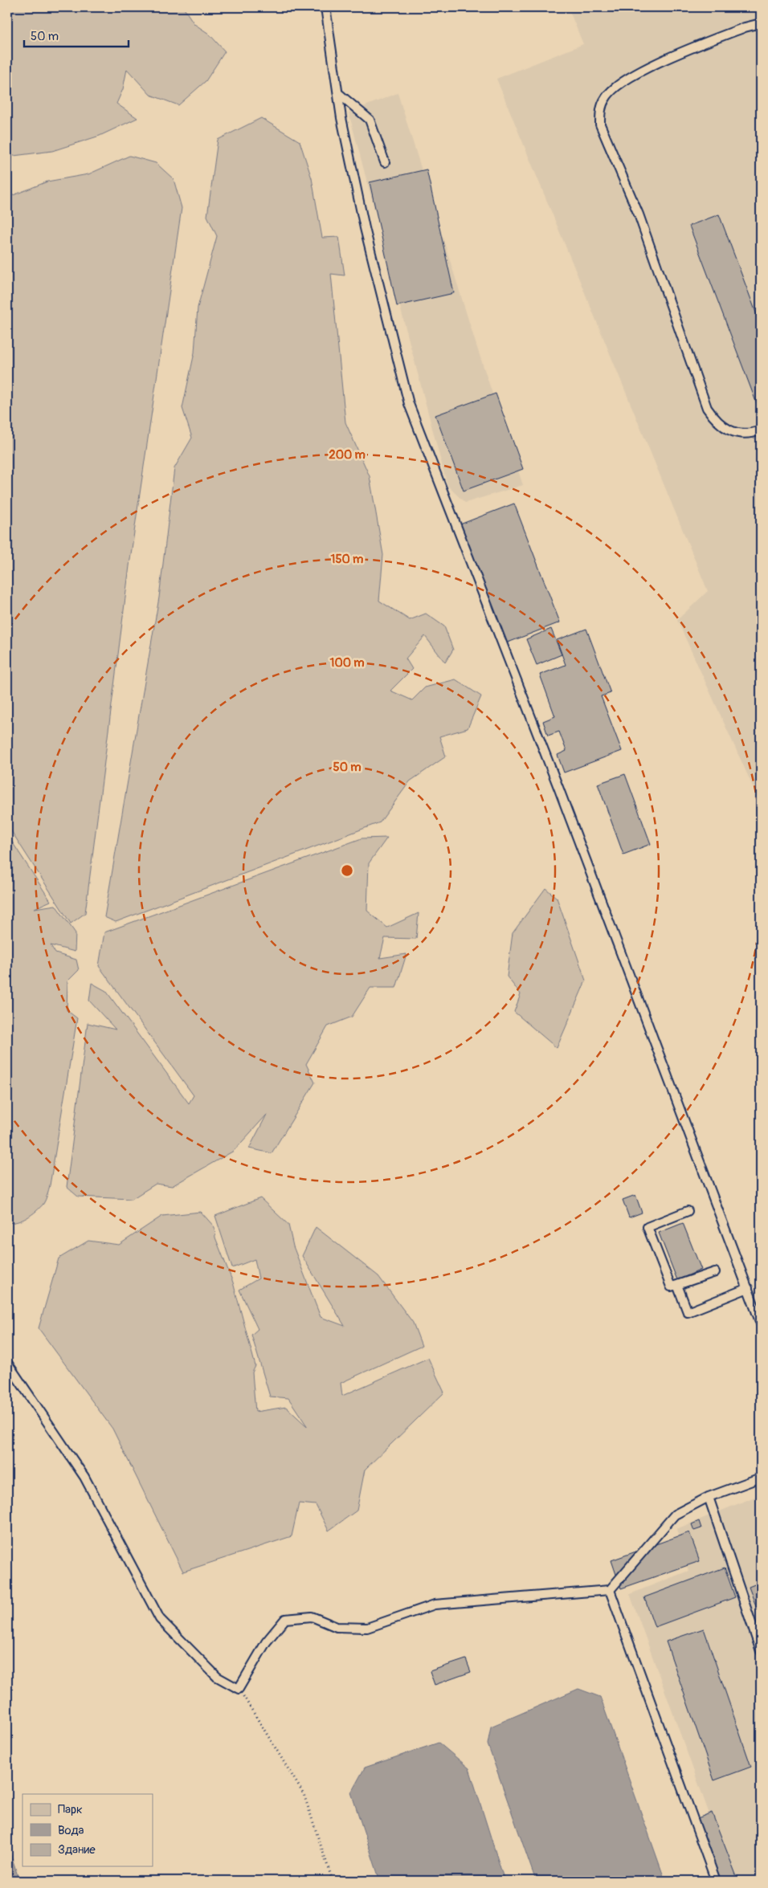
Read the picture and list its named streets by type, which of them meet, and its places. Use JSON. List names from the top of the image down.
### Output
{
  "legend": ["Парк", "Вода", "Здание"],
  "scale_bar": "50 m",
  "rings": [
    "200 m",
    "150 m",
    "100 m",
    "50 m"
  ]
}
